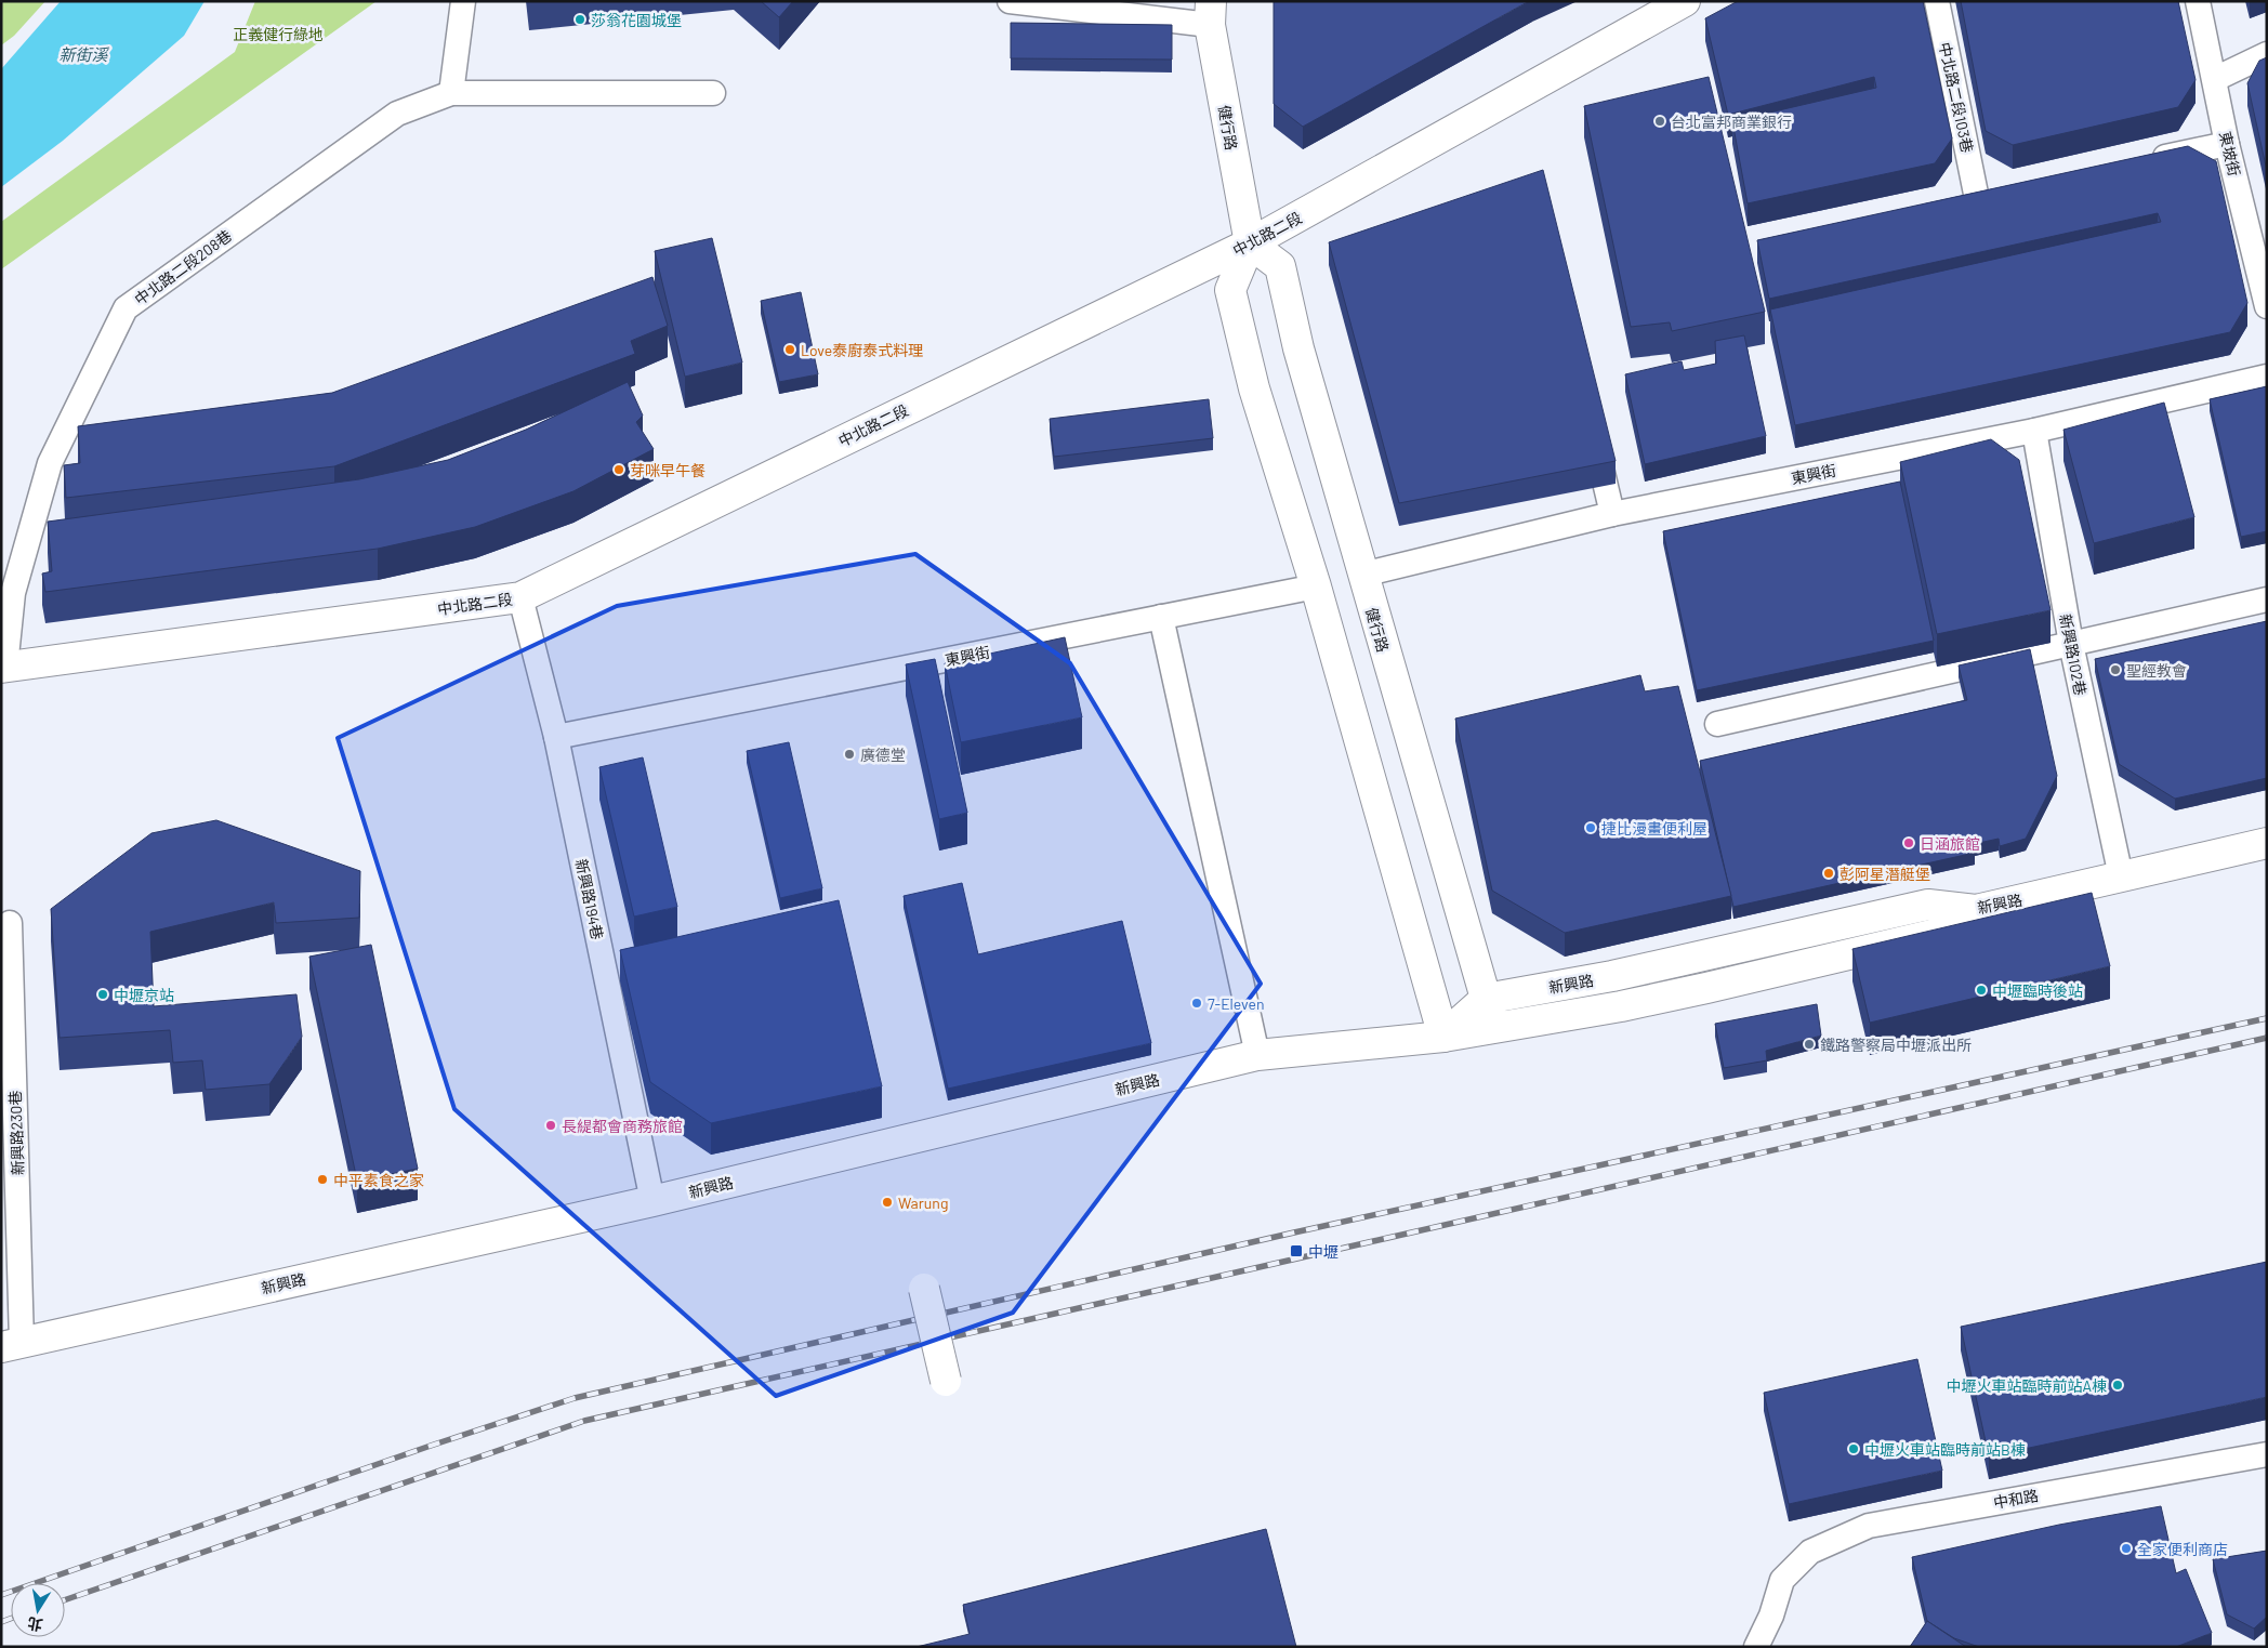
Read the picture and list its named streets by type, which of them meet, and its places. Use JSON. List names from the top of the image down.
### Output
{
  "streets": {
    "street": ["健行路", "中北路二段", "新興路"],
    "lane": [
      "中北路二段103巷",
      "東坡街",
      "中北路二段208巷",
      "東興街",
      "新興路102巷",
      "新興路194巷",
      "新興路230巷",
      "中和路"
    ]
  },
  "crossings": [
    ["健行路", "中北路二段"],
    ["健行路", "東興街"],
    ["健行路", "新興路"],
    ["中北路二段", "中北路二段208巷"],
    ["中北路二段", "新興路194巷"],
    ["東興街", "新興路102巷"],
    ["東興街", "新興路194巷"],
    ["新興路102巷", "新興路"],
    ["新興路194巷", "新興路"],
    ["新興路", "新興路230巷"]
  ],
  "water": ["新街溪"],
  "parks": ["正義健行綠地"],
  "places": {
    "other": [
      "莎翁花園城堡",
      "台北富邦商業銀行",
      "Love泰廚泰式料理",
      "芽咪早午餐",
      "聖經教會",
      "廣德堂",
      "捷比漫畫便利屋",
      "日涵旅館",
      "彭阿星潛艇堡",
      "中壢臨時後站",
      "中壢京站",
      "7-Eleven",
      "鐵路警察局中壢派出所",
      "長緹都會商務旅館",
      "中平素食之家",
      "Warung",
      "中壢火車站臨時前站A棟",
      "中壢火車站臨時前站B棟",
      "全家便利商店"
    ],
    "transit": ["中壢"]
  },
  "north": "bottom"
}
